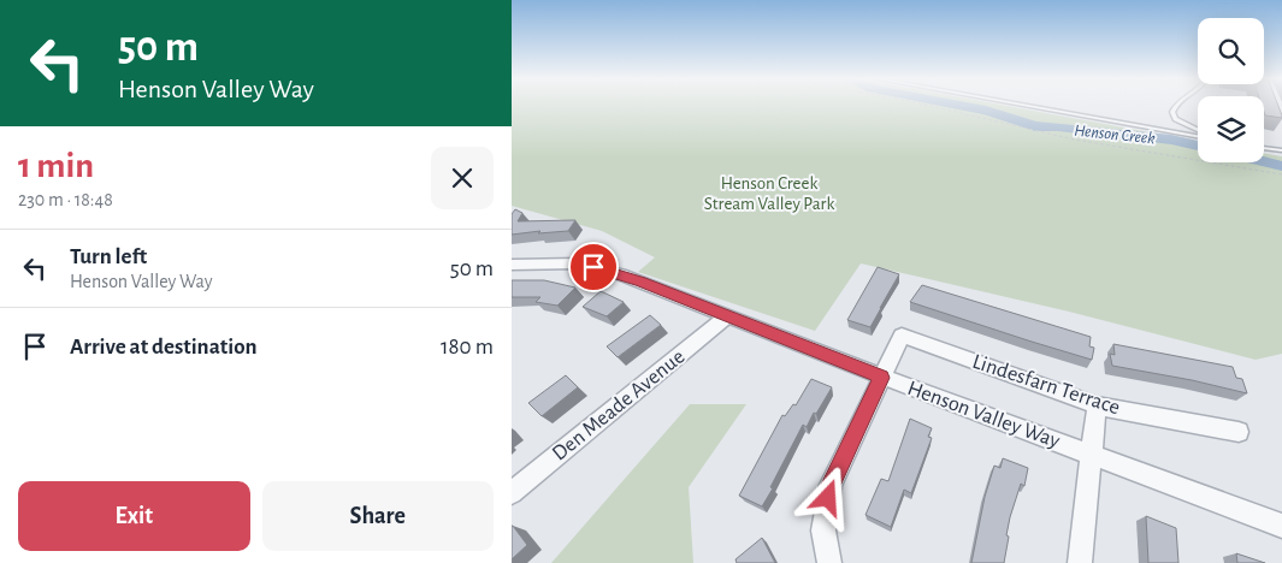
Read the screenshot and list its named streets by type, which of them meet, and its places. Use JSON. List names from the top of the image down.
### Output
{
  "streets": {
    "street": ["Lindesfarn Terrace", "Den Meade Avenue", "Henson Valley Way"]
  },
  "crossings": [
    ["Lindesfarn Terrace", "Henson Valley Way"],
    ["Den Meade Avenue", "Henson Valley Way"]
  ],
  "water": ["Henson Creek"],
  "parks": ["Henson Creek Stream Valley Park"],
  "page": {
    "turn": ["50 m", "Henson Valley Way"],
    "heading": ["1 min", "230 m · 18:48"],
    "list": [
      {
        "name": "Turn left",
        "note": "Henson Valley Way",
        "value": "50 m"
      },
      {
        "name": "Arrive at destination",
        "value": "180 m"
      }
    ],
    "buttons": ["Exit", "Share"]
  }
}
